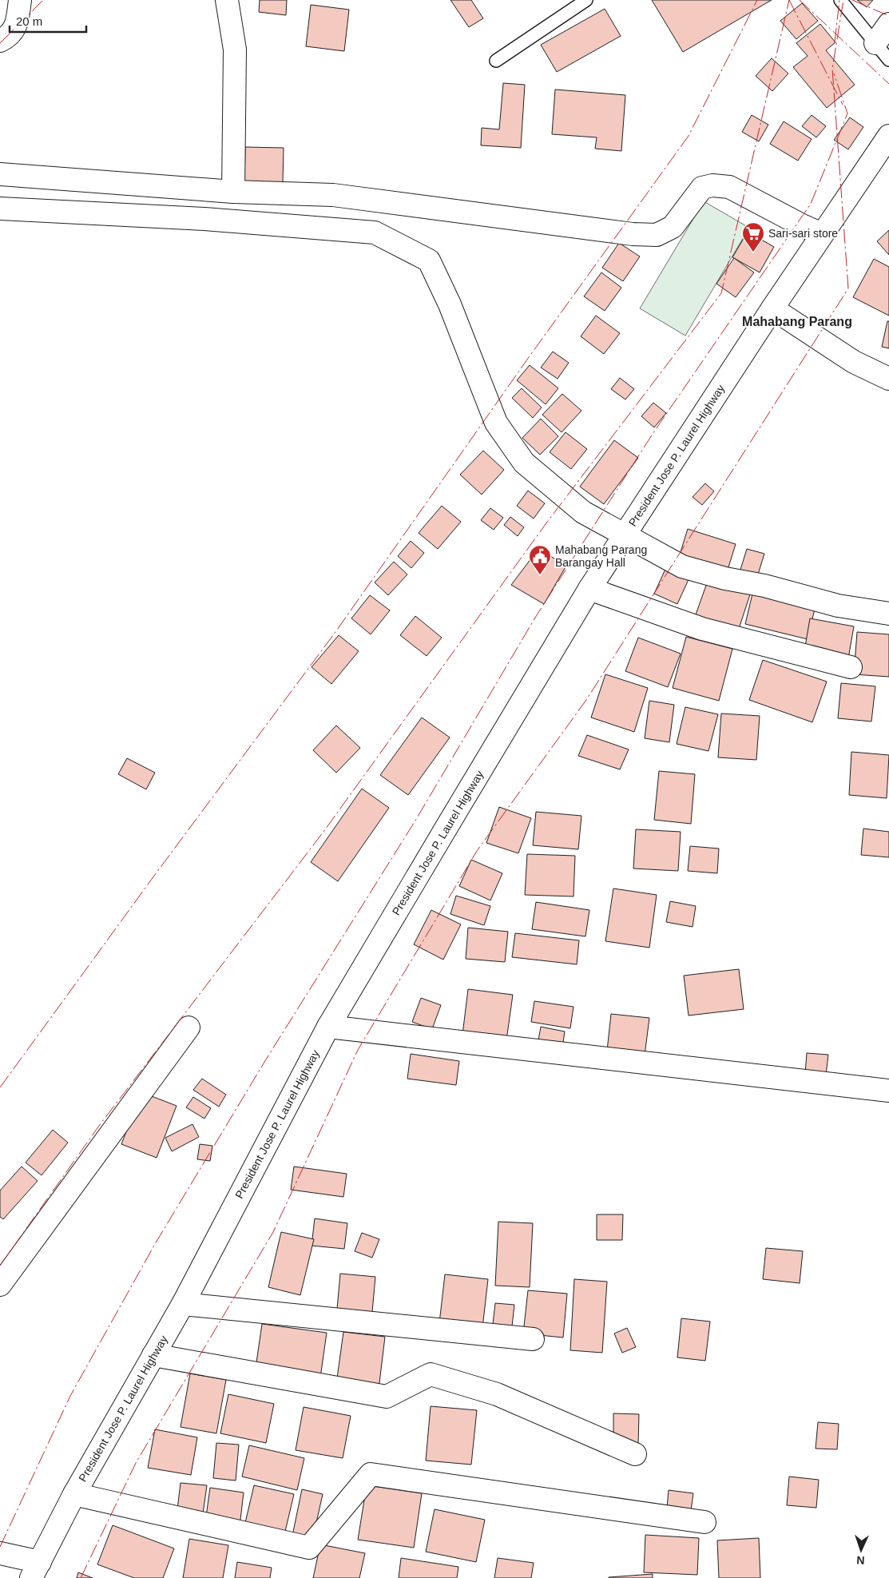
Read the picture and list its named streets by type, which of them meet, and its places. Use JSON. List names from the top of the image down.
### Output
{
  "streets": {
    "main road": ["President Jose P. Laurel Highway"]
  },
  "districts": ["Mahabang Parang"],
  "places": {
    "supermarket": ["Sari-sari store"],
    "public building": ["Mahabang Parang Barangay Hall"]
  },
  "scale_bar": "20 m",
  "north": "bottom"
}
